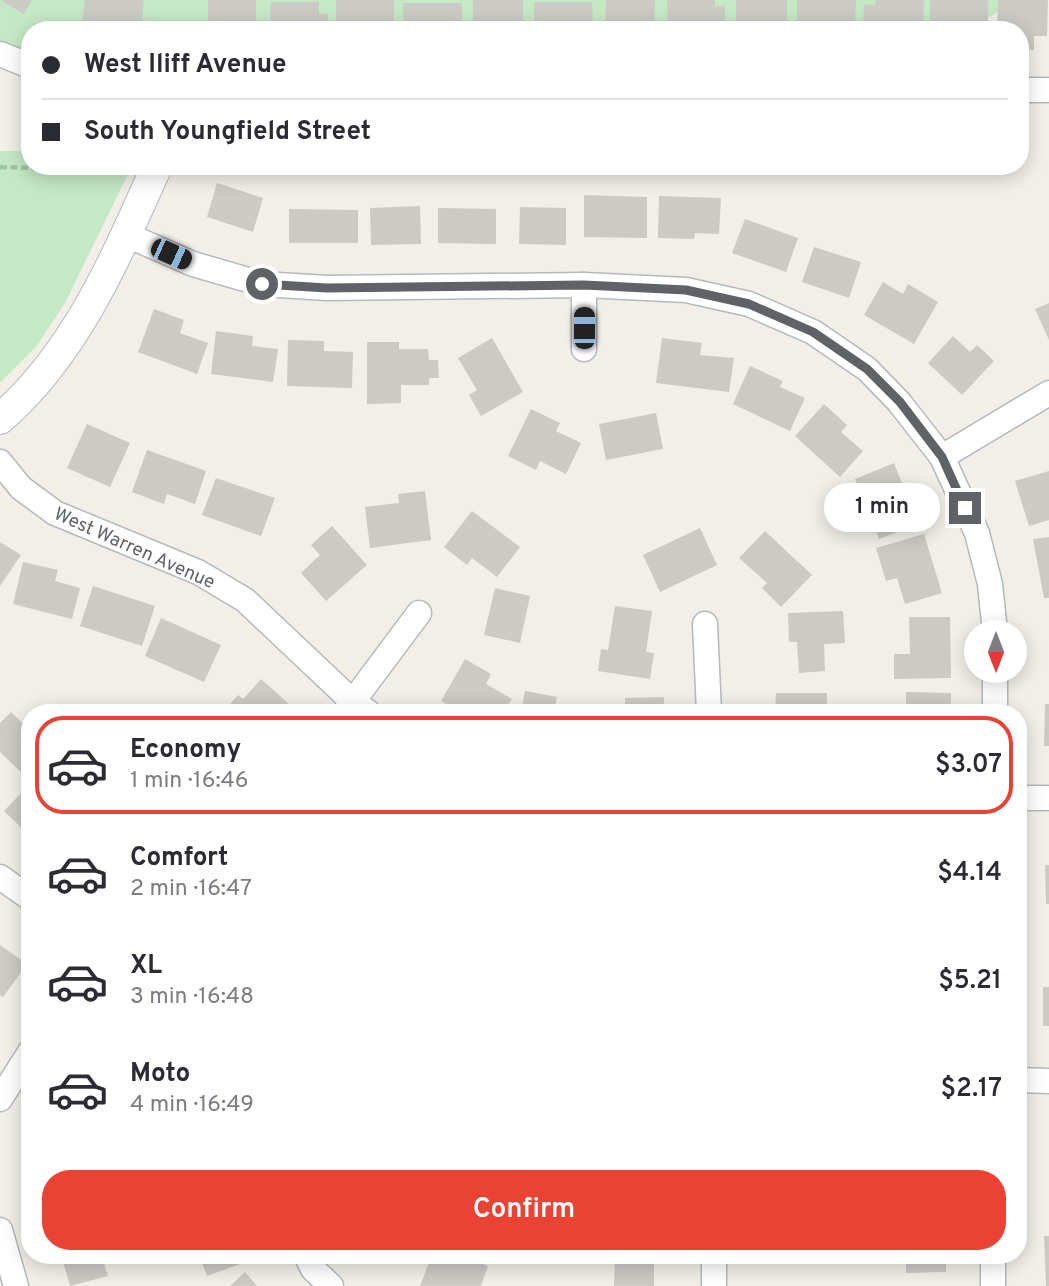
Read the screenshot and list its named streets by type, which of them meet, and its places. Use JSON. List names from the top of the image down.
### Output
{
  "streets": {
    "street": ["West Warren Avenue"]
  },
  "north": "bottom",
  "page": {
    "banner": ["West Iliff Avenue", "South Youngfield Street"],
    "bubble": "1 min",
    "list": [
      {
        "name": "Economy",
        "note": "1 min · 16:46",
        "value": "$3.07"
      },
      {
        "name": "Comfort",
        "note": "2 min · 16:47",
        "value": "$4.14"
      },
      {
        "name": "XL",
        "note": "3 min · 16:48",
        "value": "$5.21"
      },
      {
        "name": "Moto",
        "note": "4 min · 16:49",
        "value": "$2.17"
      }
    ],
    "buttons": "Confirm"
  }
}
